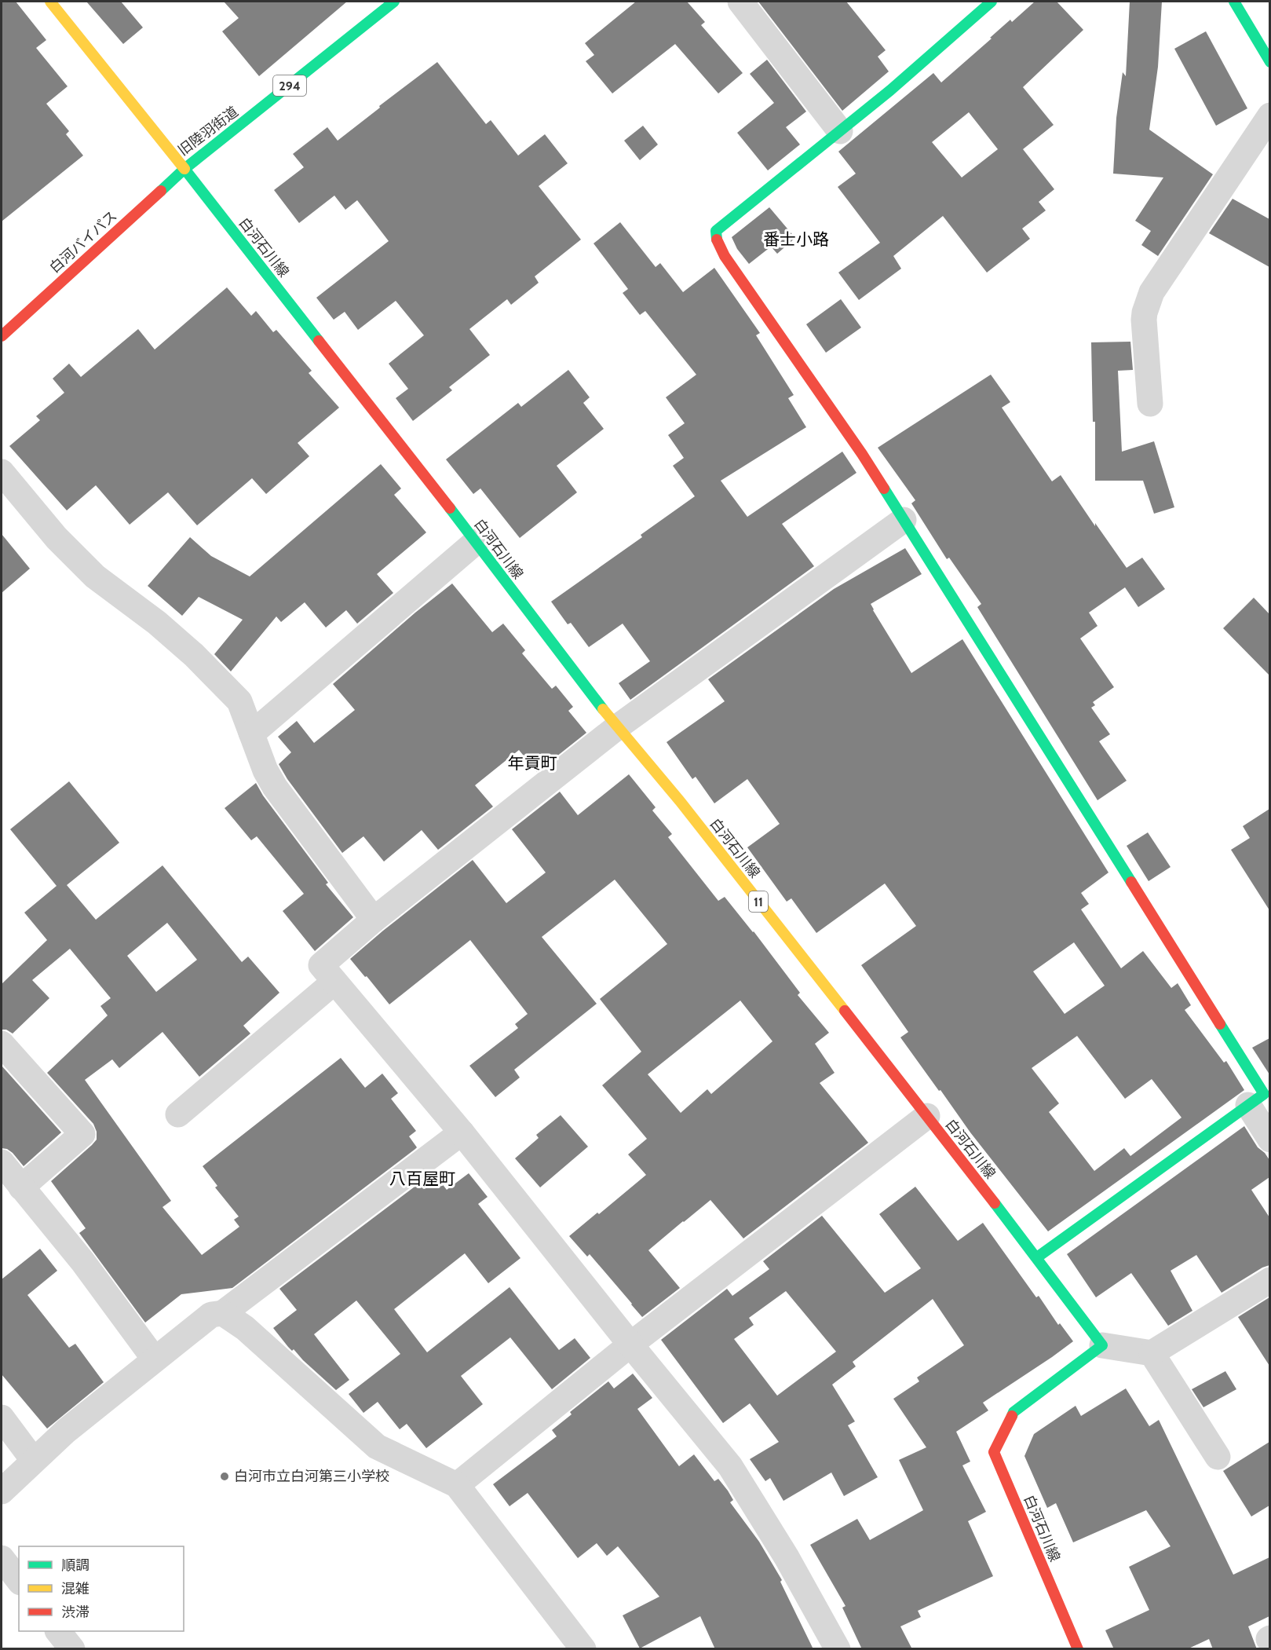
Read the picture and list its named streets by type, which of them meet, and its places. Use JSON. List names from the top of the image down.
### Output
{
  "streets": {
    "main road": [
      "294",
      "旧陸羽街道",
      "白河バイパス",
      "白河石川線",
      "11"
    ]
  },
  "crossings": [
    ["旧陸羽街道", "白河バイパス"],
    ["旧陸羽街道", "白河石川線"],
    ["白河バイパス", "白河石川線"]
  ],
  "districts": ["番士小路", "年貢町", "八百屋町"],
  "places": ["白河市立白河第三小学校"],
  "legend": ["順調", "混雑", "渋滞"]
}
